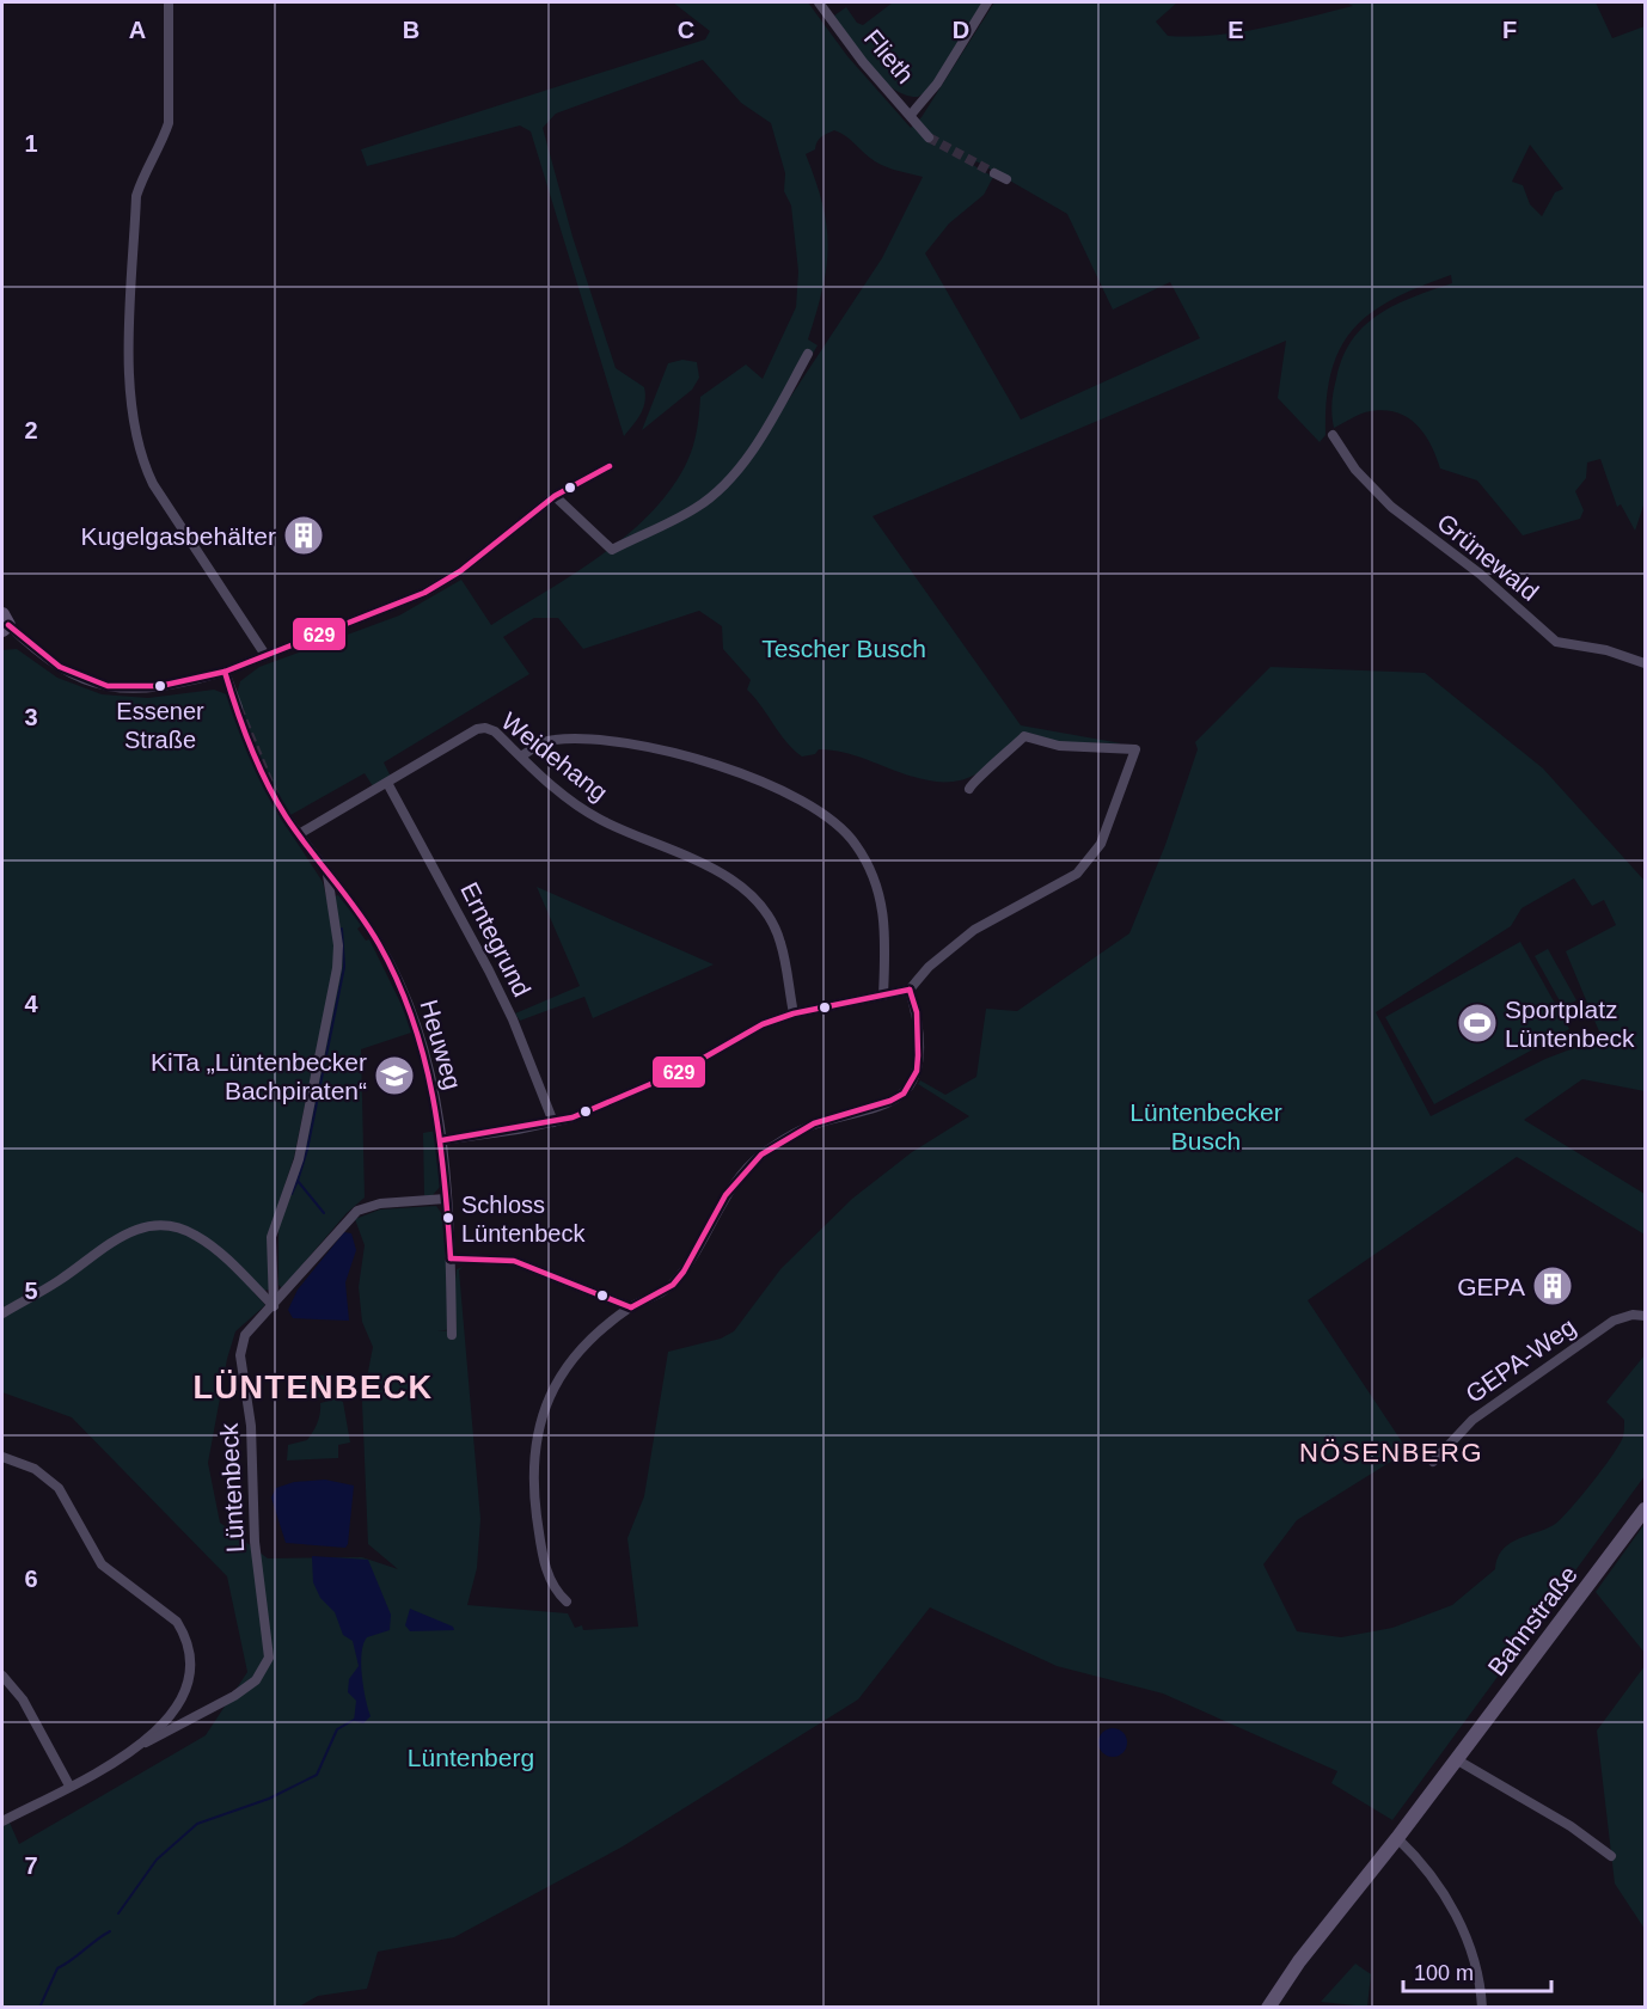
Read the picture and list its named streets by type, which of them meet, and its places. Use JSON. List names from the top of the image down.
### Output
{
  "streets": {
    "main road": ["Bahnstraße"],
    "street": [
      "Flieth",
      "Grünewald",
      "Weidehang",
      "Erntegrund",
      "Heuweg",
      "GEPA-Weg",
      "Lüntenbeck"
    ]
  },
  "crossings": [
    ["Weidehang", "Erntegrund"],
    ["Weidehang", "Heuweg"],
    ["Heuweg", "Lüntenbeck"]
  ],
  "districts": ["LÜNTENBECK", "NÖSENBERG"],
  "parks": ["Tescher Busch", "Lüntenbecker Busch", "Lüntenberg"],
  "places": {
    "building": ["Kugelgasbehälter", "GEPA"],
    "other": ["Essener Straße", "Schloss Lüntenbeck"],
    "sports": ["Sportplatz Lüntenbeck"],
    "school or university": ["KiTa „Lüntenbecker Bachpiraten“"]
  },
  "lines": ["transit line 629"],
  "scale_bar": "100 m",
  "grid": {
    "columns": [
      "A",
      "B",
      "C",
      "D",
      "E",
      "F"
    ],
    "rows": [
      "1",
      "2",
      "3",
      "4",
      "5",
      "6",
      "7"
    ]
  }
}
